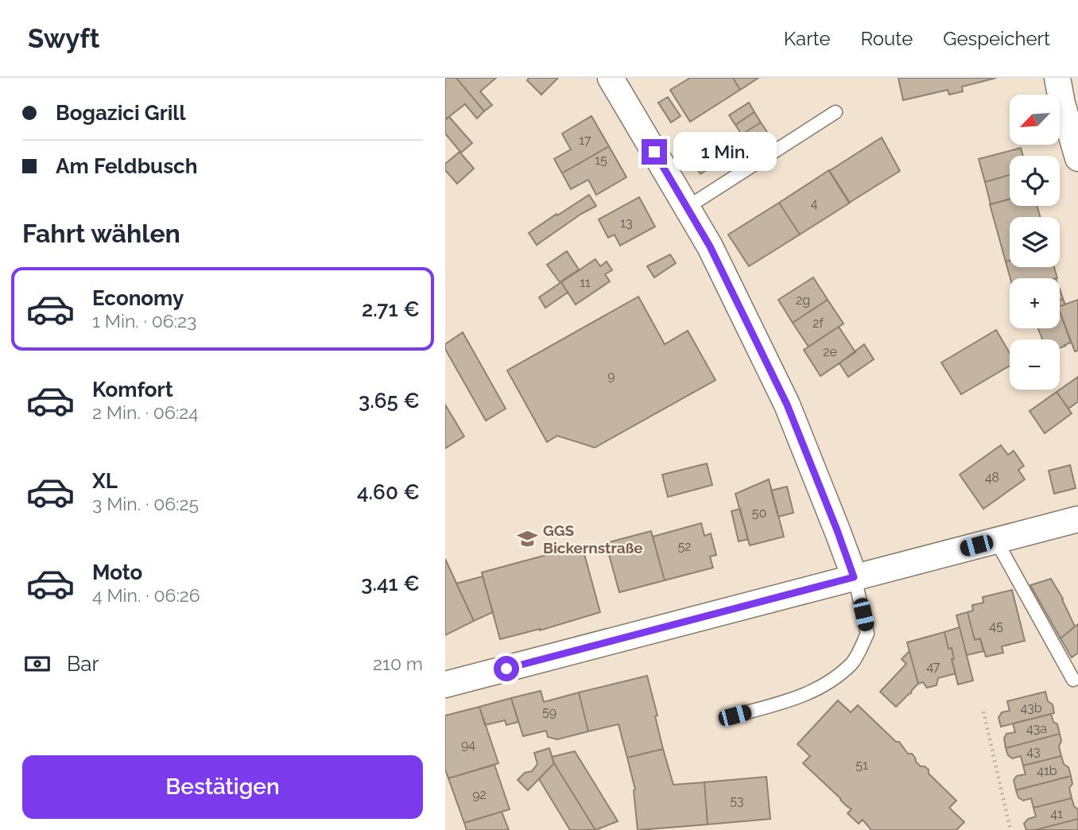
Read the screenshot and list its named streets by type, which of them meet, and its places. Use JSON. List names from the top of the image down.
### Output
{
  "places": {
    "school or university": ["GGS Bickernstraße"]
  },
  "house_numbers": [
    "17",
    "15",
    "4",
    "13",
    "11",
    "2g",
    "2f",
    "2e",
    "9",
    "48",
    "50",
    "52",
    "45",
    "47",
    "43b",
    "59",
    "43a",
    "94",
    "43",
    "51",
    "41b",
    "92",
    "53",
    "41"
  ],
  "north": "bottom left",
  "page": {
    "header": "Swyft",
    "nav": ["Karte", "Route", "Gespeichert"],
    "banner": ["Bogazici Grill", "Am Feldbusch"],
    "map_buttons": ["+", "−"],
    "bubble": "1 Min.",
    "heading": "Fahrt wählen",
    "list": [
      {
        "name": "Economy",
        "note": "1 Min. · 06:23",
        "value": "2.71 €"
      },
      {
        "name": "Komfort",
        "note": "2 Min. · 06:24",
        "value": "3.65 €"
      },
      {
        "name": "XL",
        "note": "3 Min. · 06:25",
        "value": "4.60 €"
      },
      {
        "name": "Moto",
        "note": "4 Min. · 06:26",
        "value": "3.41 €"
      }
    ],
    "pay": ["Bar", "210 m"],
    "buttons": "Bestätigen"
  }
}
